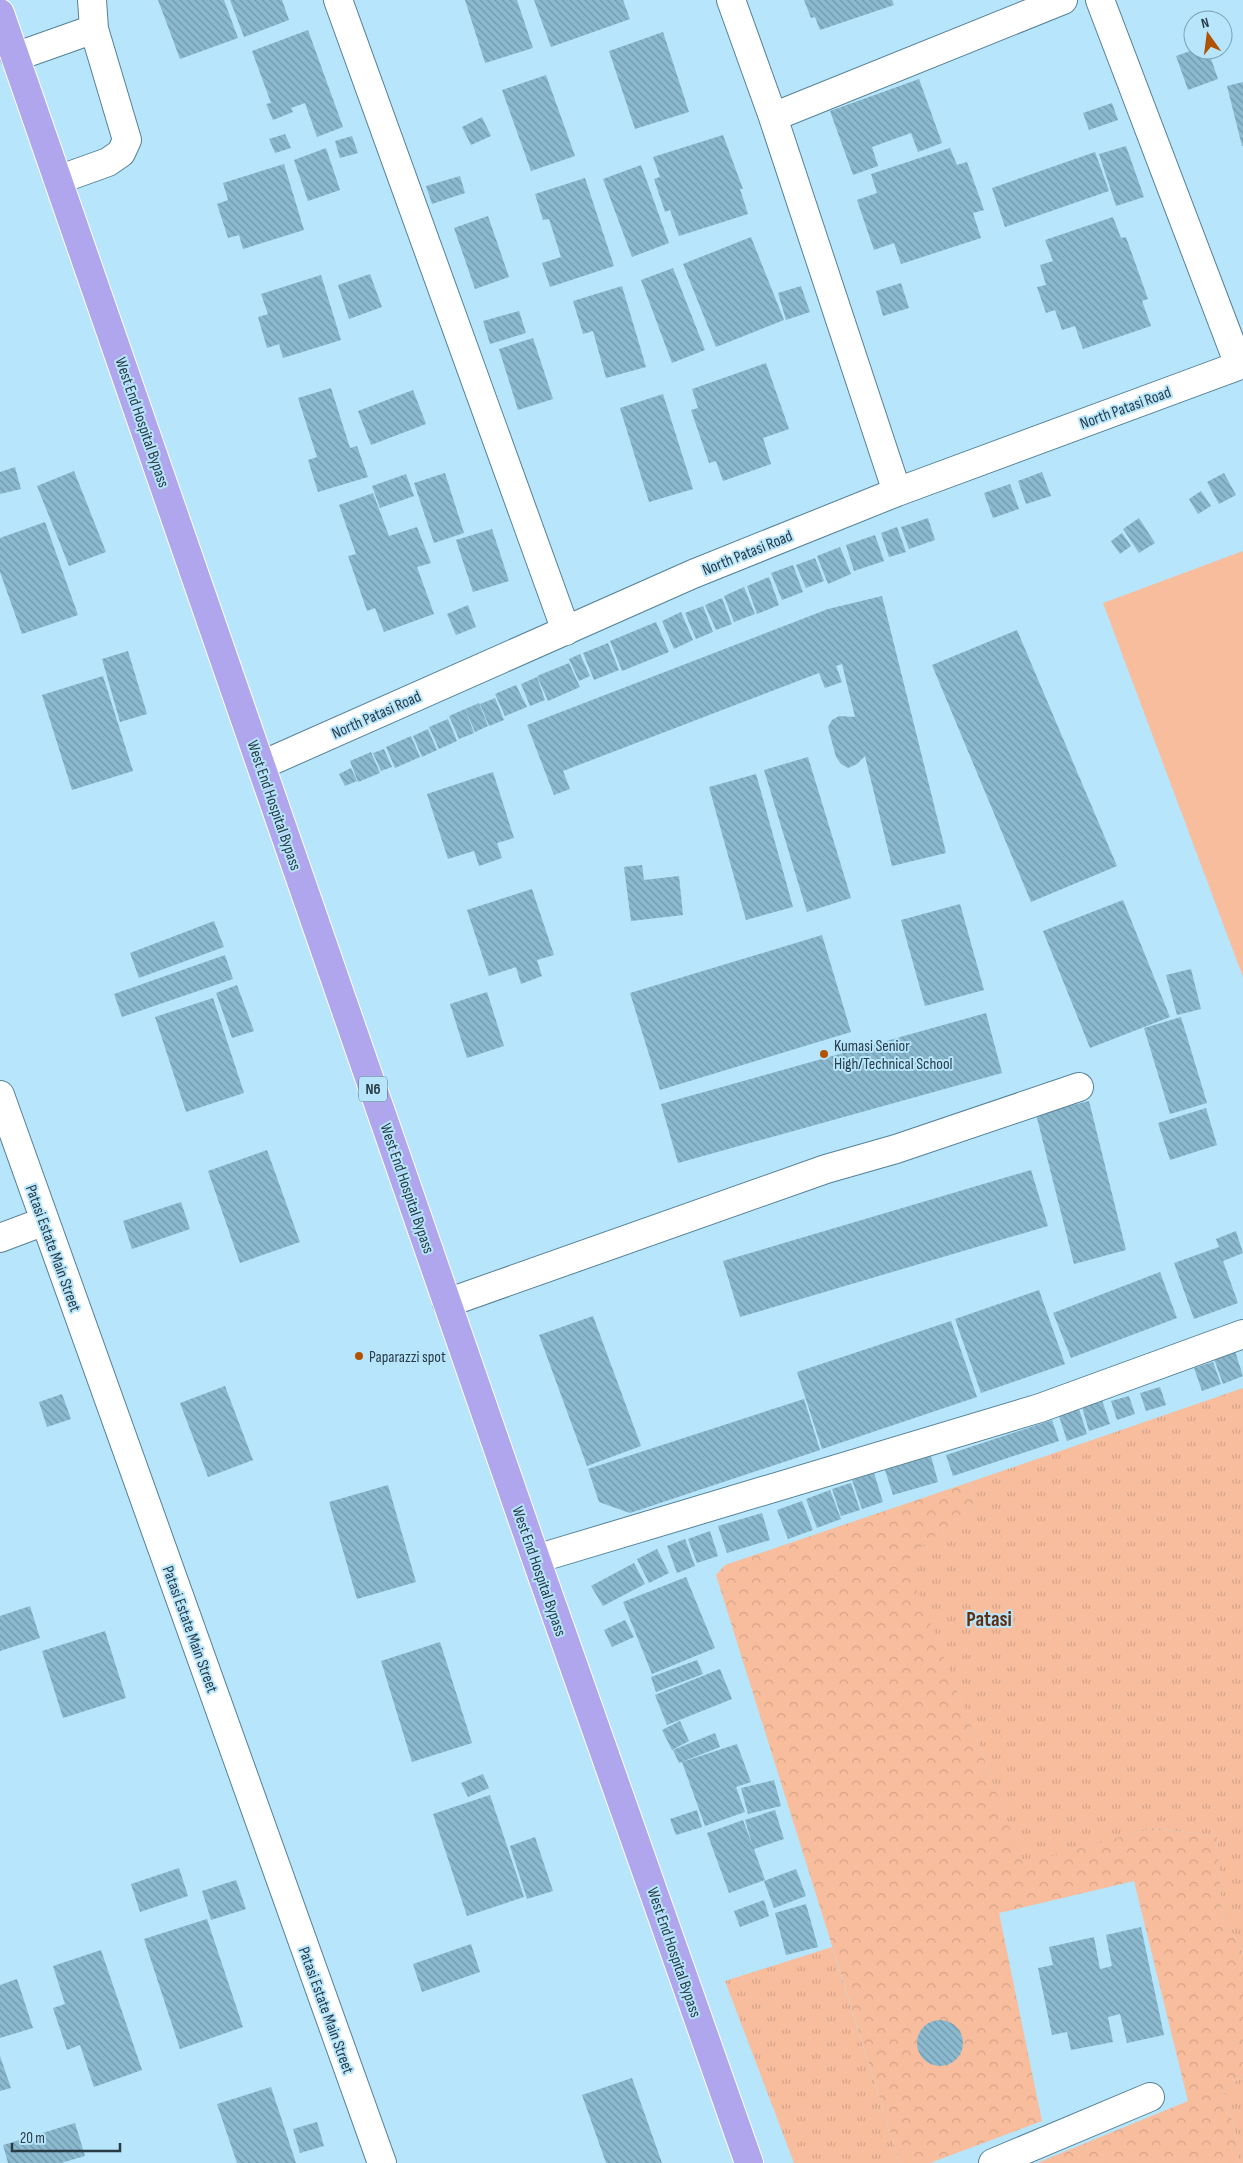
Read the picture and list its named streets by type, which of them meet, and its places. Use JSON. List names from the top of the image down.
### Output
{
  "streets": {
    "highway": ["West End Hospital Bypass", "N6"],
    "street": ["North Patasi Road", "Patasi Estate Main Street"]
  },
  "crossings": [
    ["North Patasi Road", "West End Hospital Bypass"]
  ],
  "districts": ["Patasi"],
  "places": ["Kumasi Senior High/Technical School", "Paparazzi spot"],
  "scale_bar": "20 m",
  "north": "top"
}
